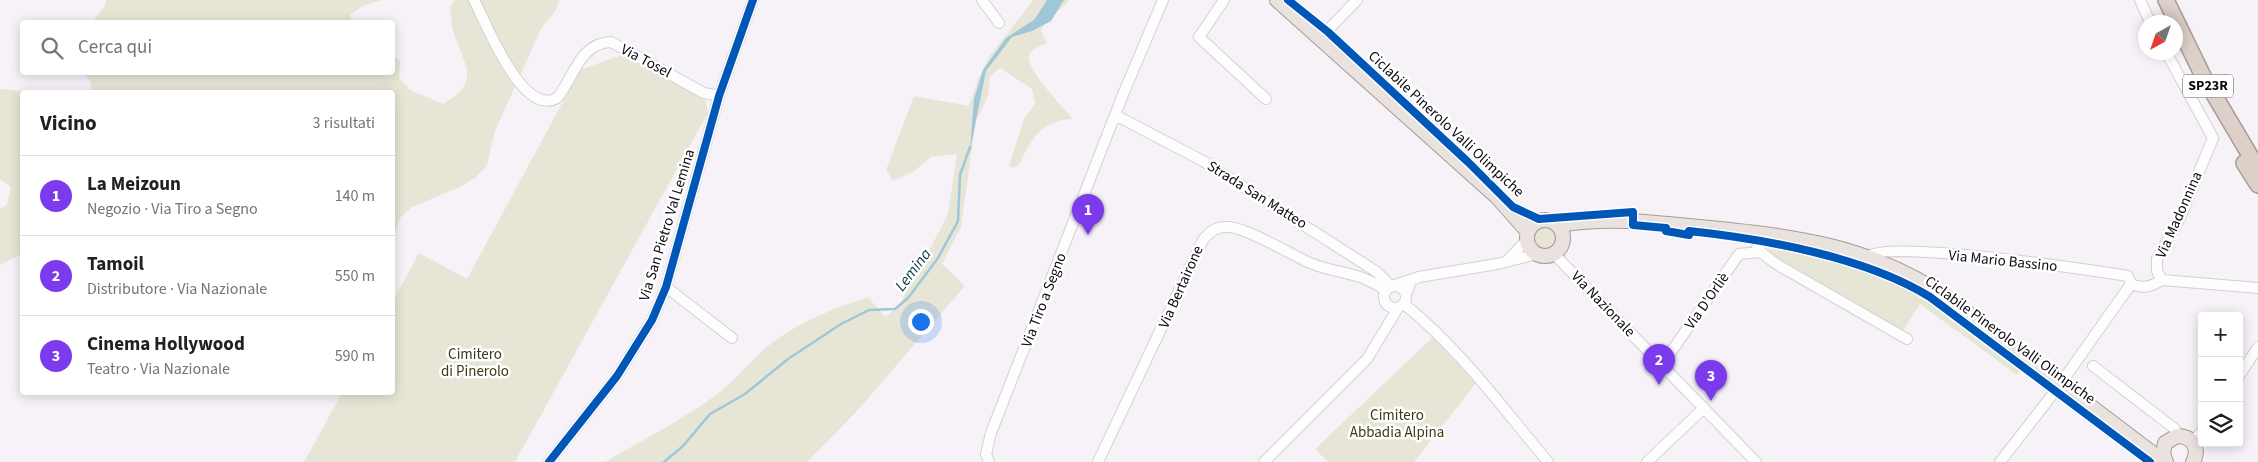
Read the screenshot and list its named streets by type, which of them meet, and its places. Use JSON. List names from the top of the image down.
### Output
{
  "streets": {
    "highway": ["SP23R"],
    "street": [
      "Via Tosel",
      "Strada San Matteo",
      "Via Madonnina",
      "Via San Pietro Val Lemina",
      "Via Mario Bassino",
      "Via Bertairone",
      "Via Tiro a Segno",
      "Via D'Orliè",
      "Via Nazionale"
    ],
    "cycle path": ["Ciclabile Pinerolo Valli Olimpiche"]
  },
  "crossings": [
    ["Via Tosel", "Via San Pietro Val Lemina"],
    ["Strada San Matteo", "Via Bertairone"],
    ["Strada San Matteo", "Via Tiro a Segno"],
    ["Via Madonnina", "Via Mario Bassino"],
    ["Via D'Orliè", "Via Nazionale"]
  ],
  "water": ["Lemina"],
  "parks": ["Cimitero di Pinerolo", "Cimitero Abbadia Alpina"],
  "north": "bottom left",
  "page": {
    "search": "Cerca qui",
    "heading": ["Vicino", "3 risultati"],
    "list": [
      {
        "mark": "1",
        "name": "La Meizoun",
        "note": "Negozio · Via Tiro a Segno",
        "value": "140 m"
      },
      {
        "mark": "2",
        "name": "Tamoil",
        "note": "Distributore · Via Nazionale",
        "value": "550 m"
      },
      {
        "mark": "3",
        "name": "Cinema Hollywood",
        "note": "Teatro · Via Nazionale",
        "value": "590 m"
      }
    ],
    "pins": ["1", "2", "3"],
    "map_buttons": ["+", "−"]
  }
}
